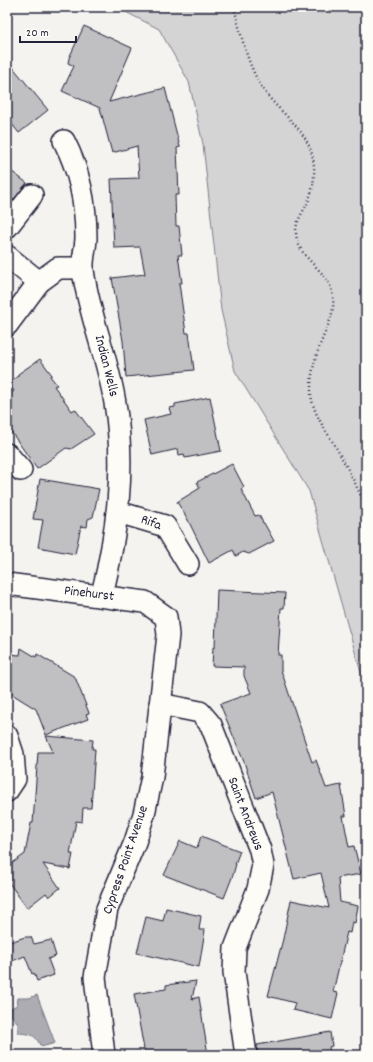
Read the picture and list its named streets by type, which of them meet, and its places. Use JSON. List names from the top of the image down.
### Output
{
  "streets": {
    "street": [
      "Indian Wells",
      "Rifa",
      "Pinehurst",
      "Saint Andrews",
      "Cypress Point Avenue"
    ]
  },
  "crossings": [
    ["Indian Wells", "Rifa"],
    ["Indian Wells", "Pinehurst"],
    ["Pinehurst", "Cypress Point Avenue"],
    ["Saint Andrews", "Cypress Point Avenue"]
  ],
  "scale_bar": "20 m"
}
